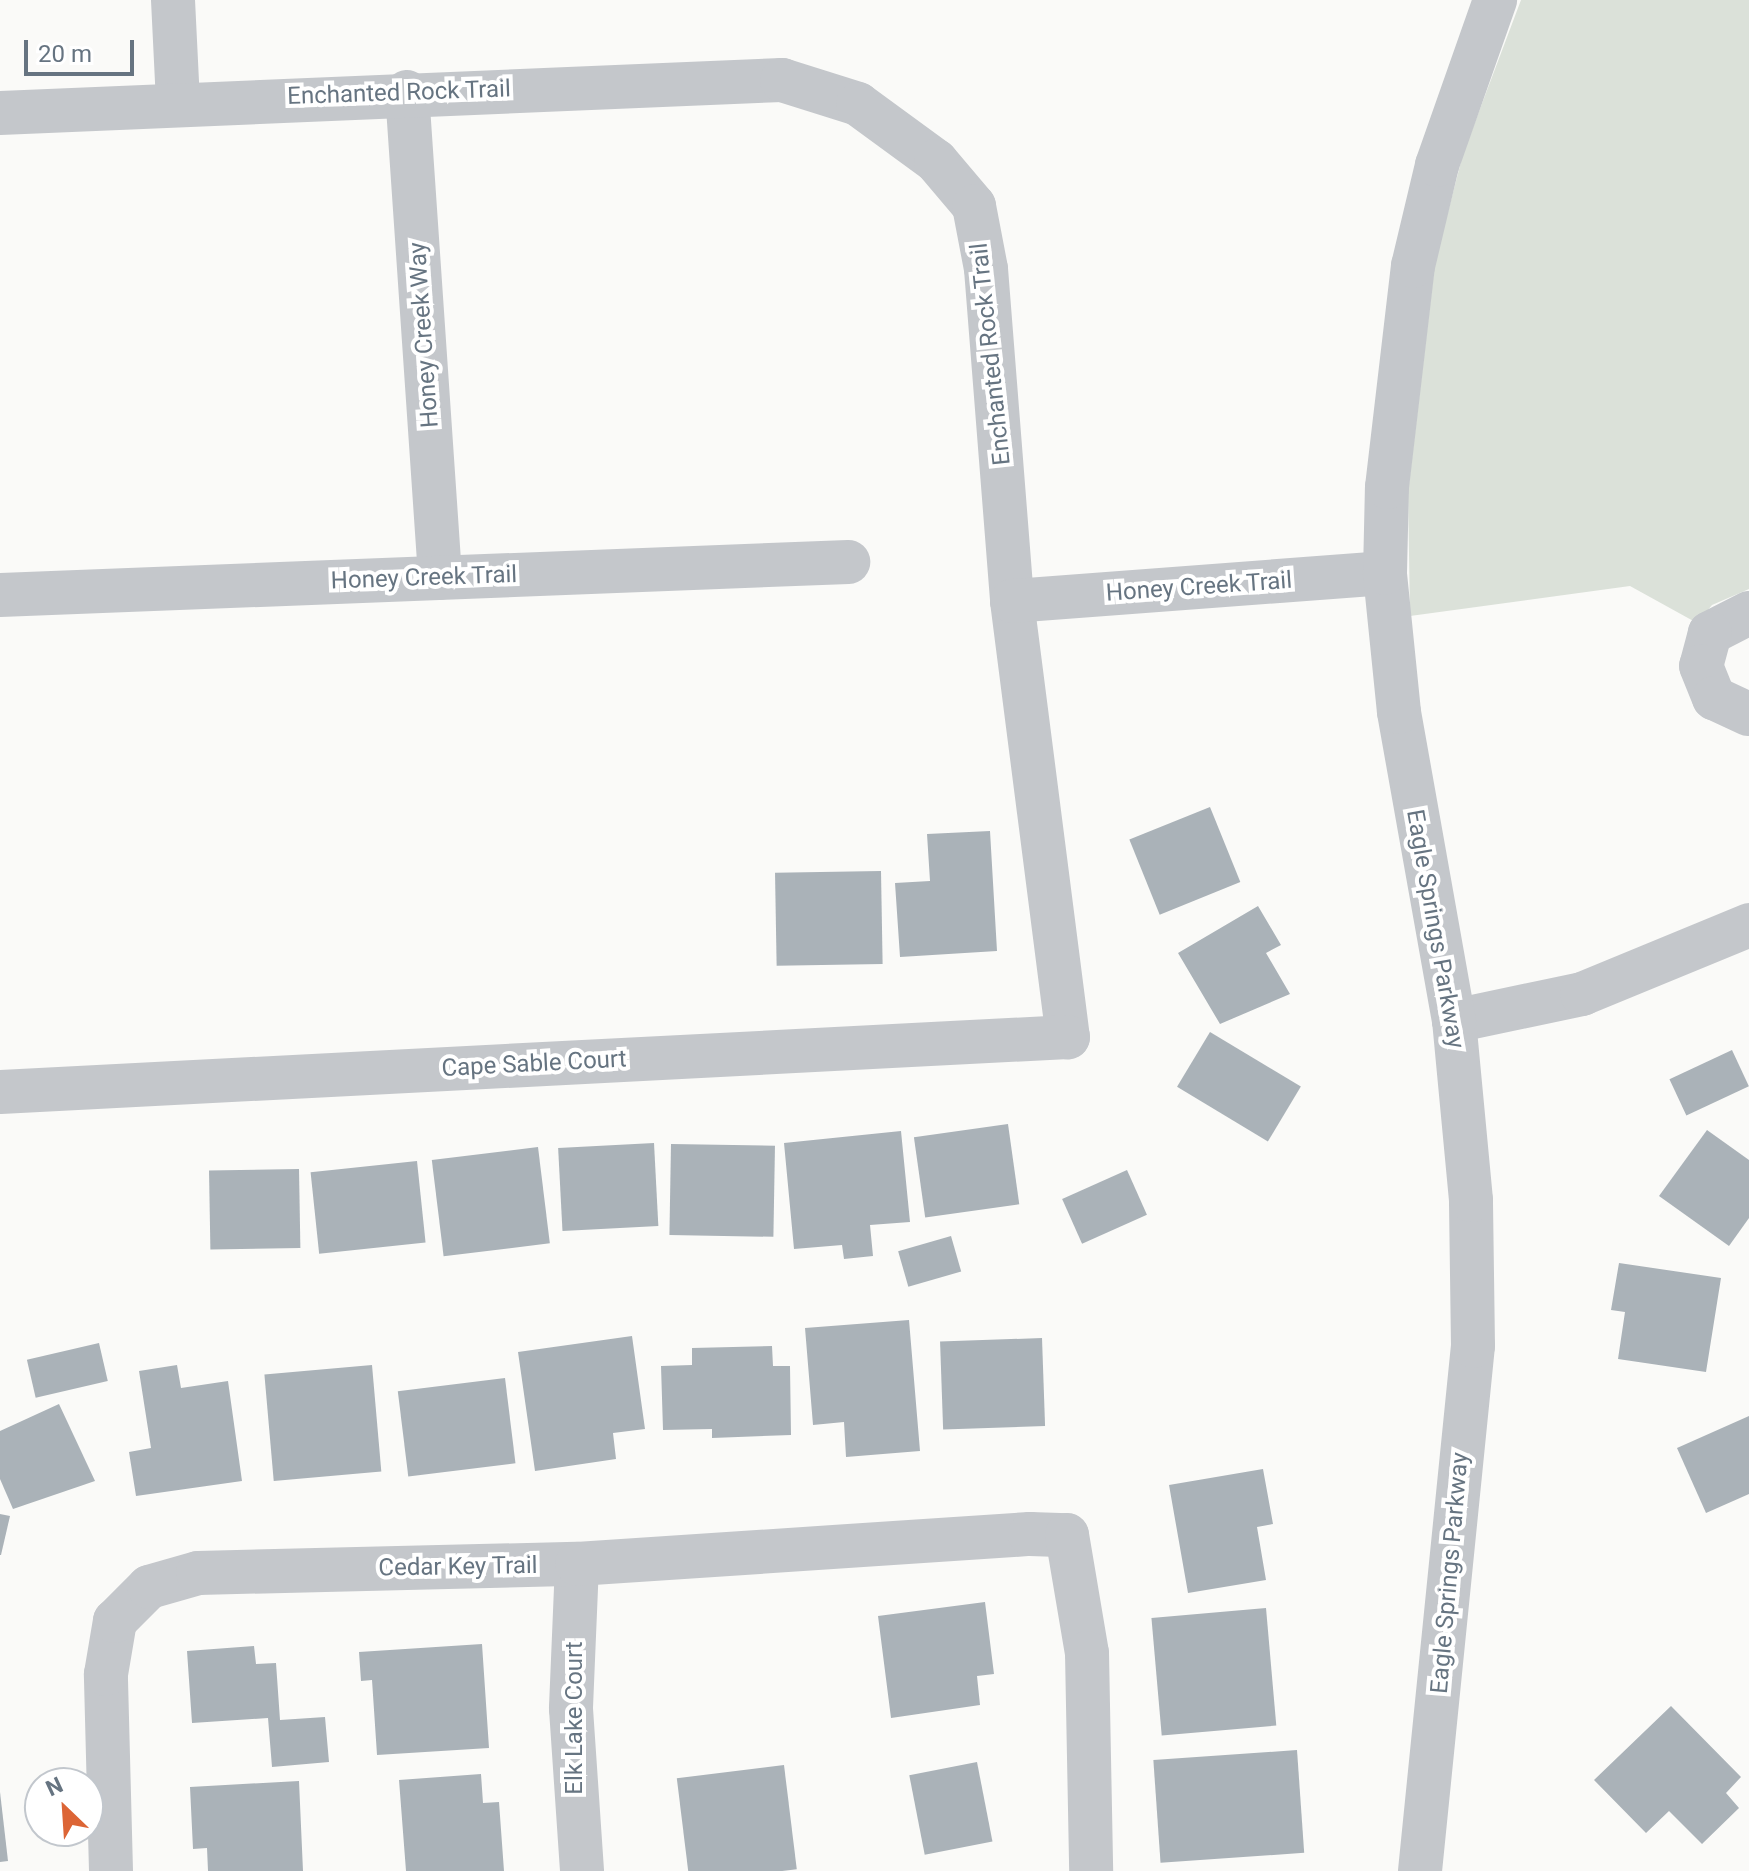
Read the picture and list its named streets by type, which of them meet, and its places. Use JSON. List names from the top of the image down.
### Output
{
  "streets": {
    "street": [
      "Enchanted Rock Trail",
      "Honey Creek Way",
      "Honey Creek Trail",
      "Eagle Springs Parkway",
      "Cape Sable Court",
      "Cedar Key Trail",
      "Elk Lake Court"
    ]
  },
  "crossings": [
    ["Enchanted Rock Trail", "Honey Creek Way"],
    ["Enchanted Rock Trail", "Honey Creek Trail"],
    ["Enchanted Rock Trail", "Cape Sable Court"],
    ["Honey Creek Way", "Honey Creek Trail"],
    ["Honey Creek Trail", "Eagle Springs Parkway"],
    ["Cedar Key Trail", "Elk Lake Court"]
  ],
  "scale_bar": "20 m",
  "north": "top left"
}
